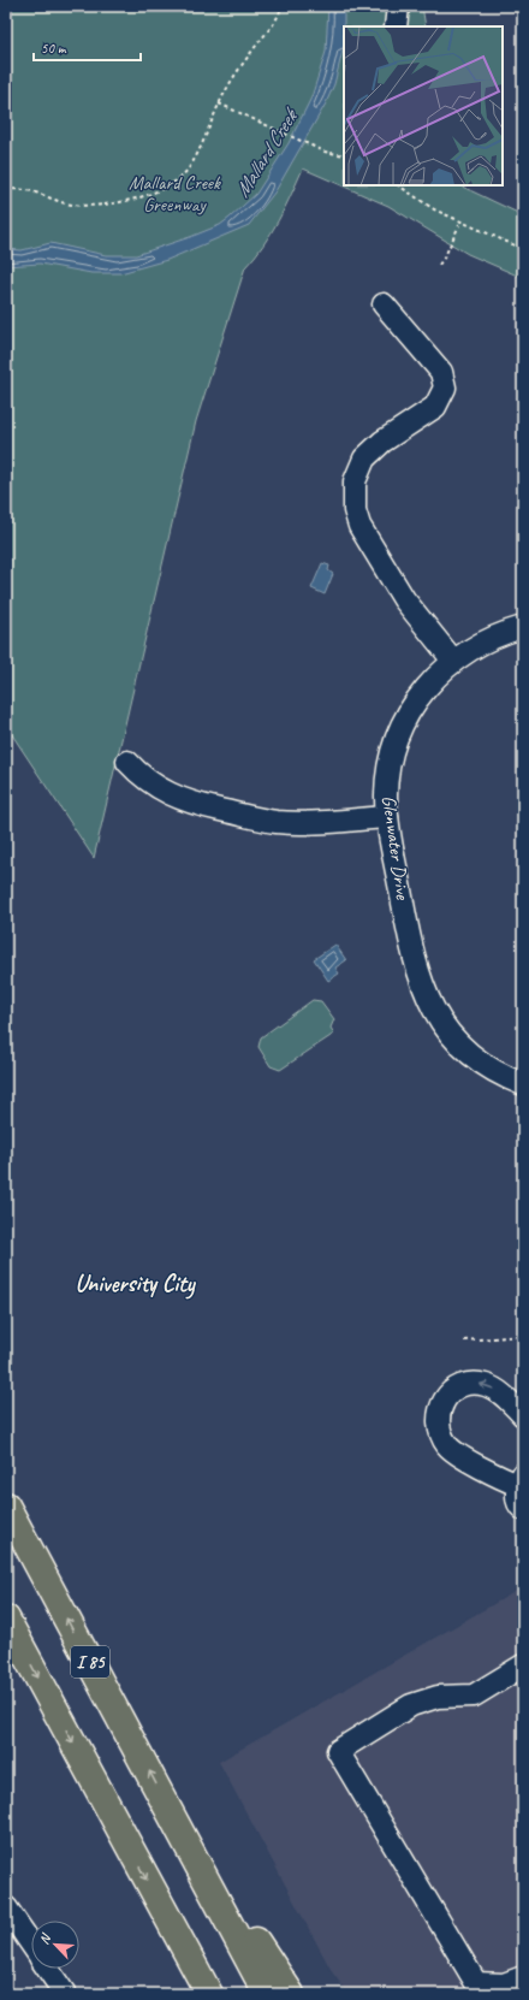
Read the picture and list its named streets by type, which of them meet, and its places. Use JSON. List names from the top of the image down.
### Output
{
  "streets": {
    "highway": ["I 85"],
    "street": ["Glenwater Drive"]
  },
  "districts": ["University City"],
  "water": ["Mallard Creek"],
  "parks": ["Mallard Creek Greenway"],
  "scale_bar": "50 m",
  "north": "top left"
}
